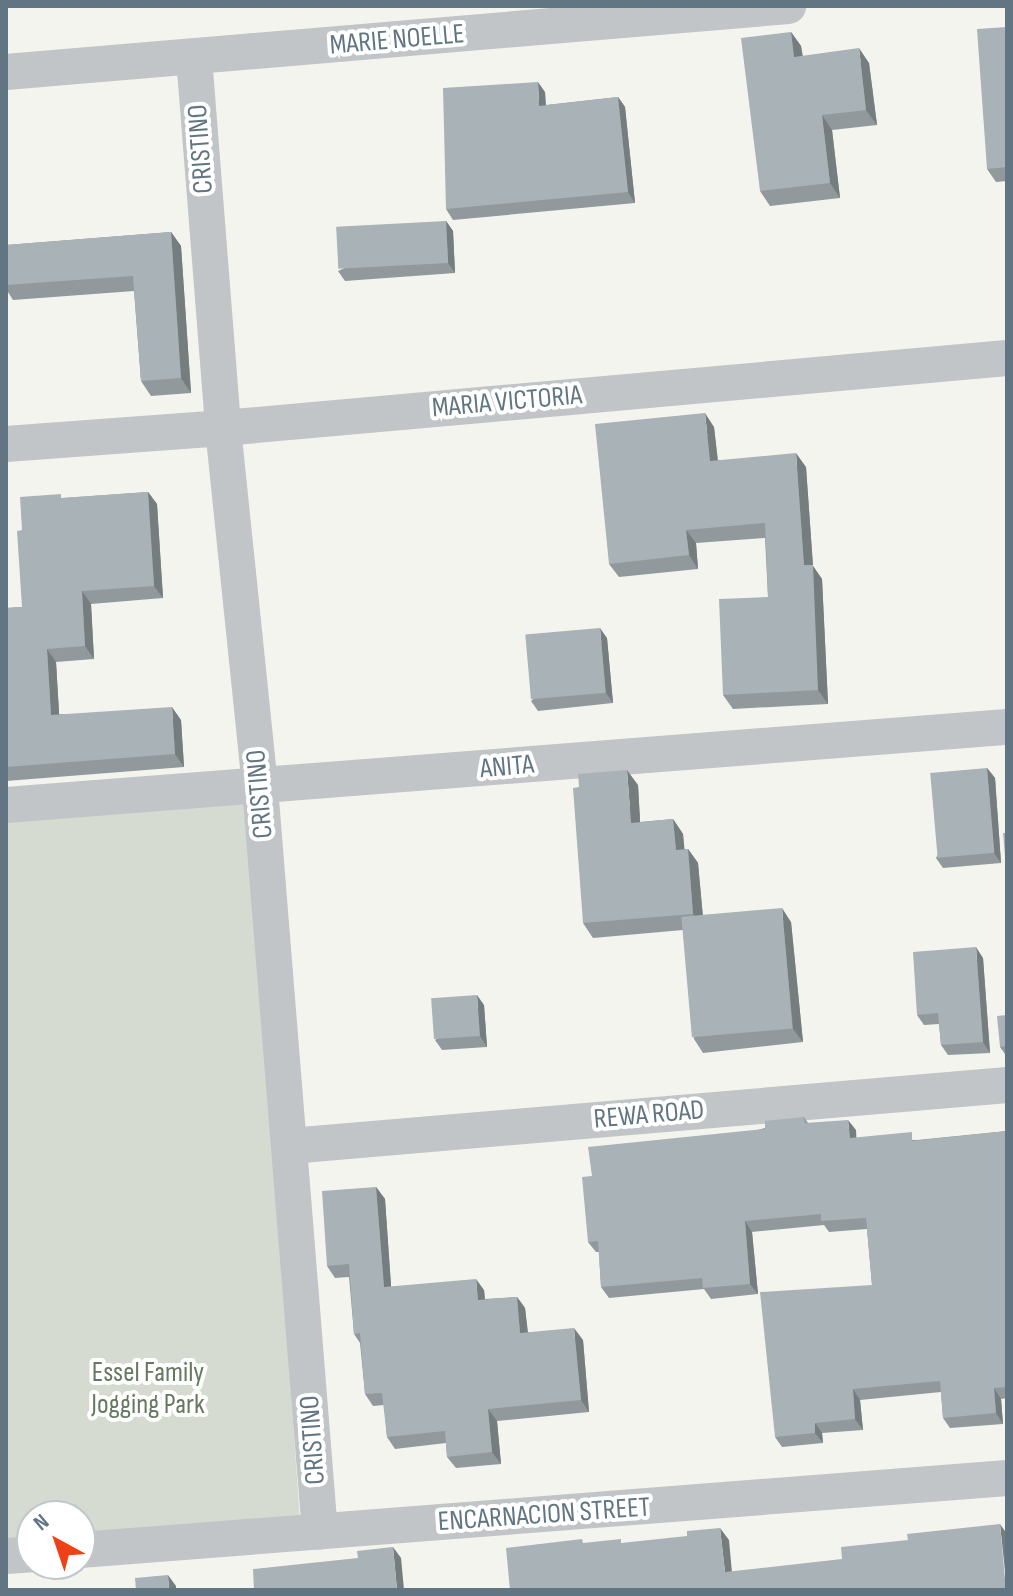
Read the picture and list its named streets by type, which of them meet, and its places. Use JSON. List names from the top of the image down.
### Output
{
  "streets": {
    "street": [
      "MARIE NOELLE",
      "CRISTINO",
      "MARIA VICTORIA",
      "ANITA",
      "REWA ROAD",
      "ENCARNACION STREET"
    ]
  },
  "crossings": [
    ["MARIE NOELLE", "CRISTINO"],
    ["CRISTINO", "MARIA VICTORIA"],
    ["CRISTINO", "ANITA"],
    ["CRISTINO", "REWA ROAD"],
    ["CRISTINO", "ENCARNACION STREET"]
  ],
  "parks": ["Essel Family Jogging Park"],
  "north": "top left"
}
